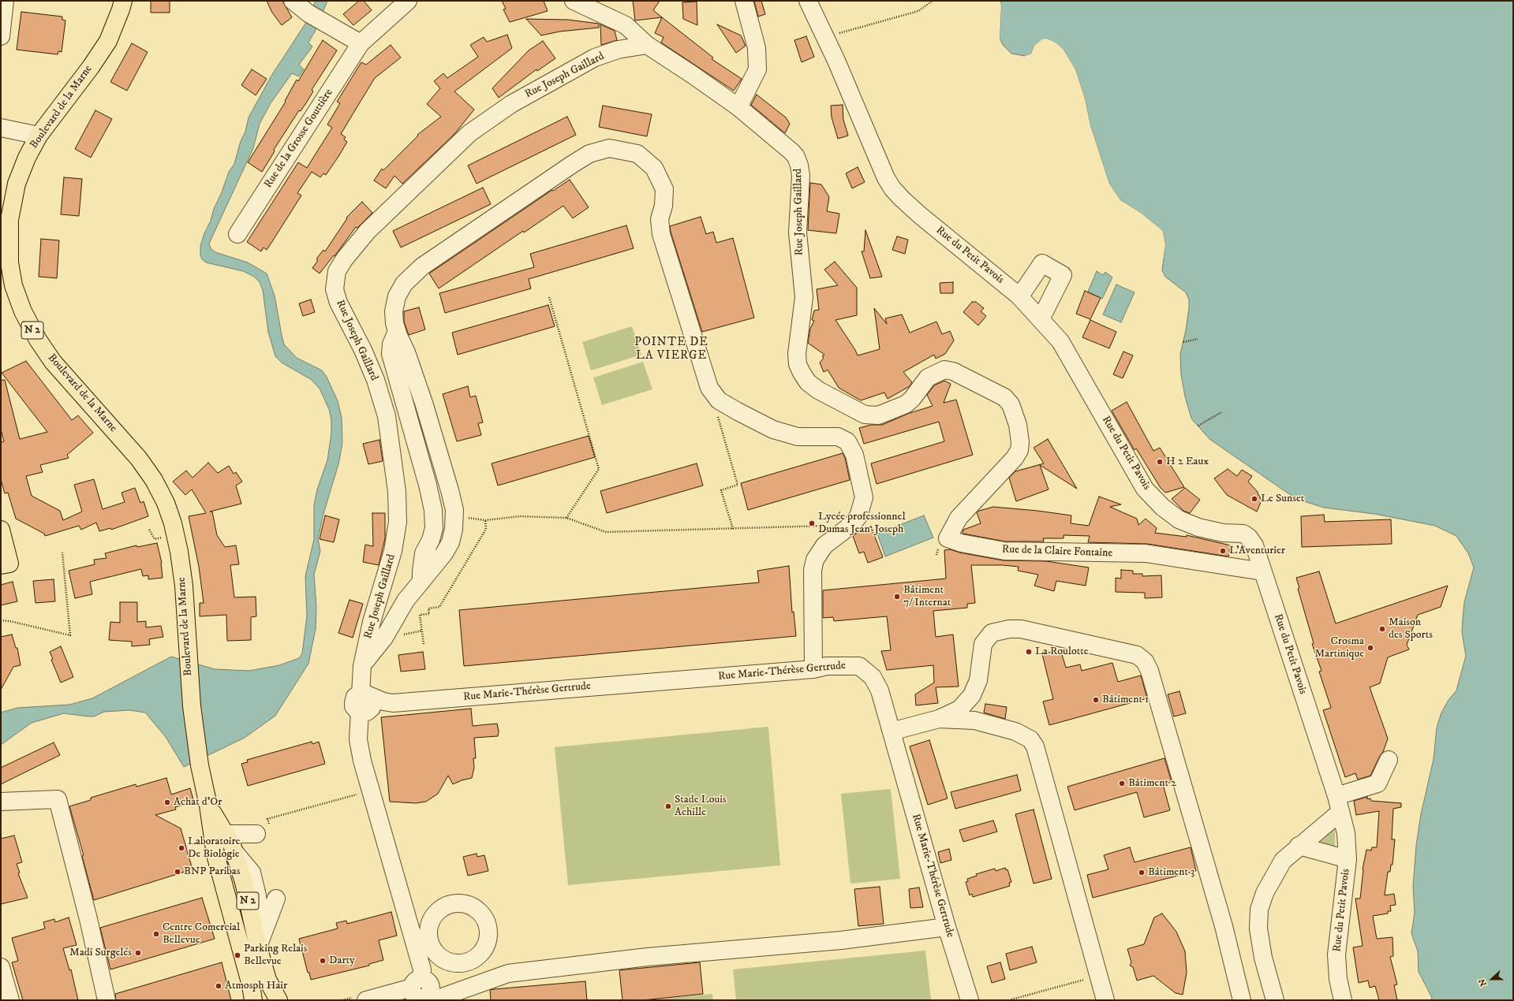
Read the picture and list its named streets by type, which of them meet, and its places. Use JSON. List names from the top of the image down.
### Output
{
  "streets": {
    "main road": ["Boulevard de la Marne", "N 2"],
    "street": [
      "Rue Joseph Gaillard",
      "Rue de la Grosse Gouttière",
      "Rue du Petit Pavois",
      "Rue de la Claire Fontaine",
      "Rue Marie-Thérèse Gertrude"
    ]
  },
  "crossings": [
    ["Rue Joseph Gaillard", "Rue de la Claire Fontaine"],
    ["Rue Joseph Gaillard", "Rue Marie-Thérèse Gertrude"],
    ["Rue du Petit Pavois", "Rue de la Claire Fontaine"]
  ],
  "districts": ["POINTE DE LA VIERGE"],
  "places": [
    "H 2 Eaux",
    "Le Sunset",
    "Lycée professionnel Dumas Jean-Joseph",
    "L'Aventurier",
    "Bâtiment 7/ Internat",
    "Maison des Sports",
    "Crosma Martinique",
    "La Roulotte",
    "Bâtiment 1",
    "Bâtiment 2",
    "Achat d'Or",
    "Stade Louis Achille",
    "Laboratoire De Biologie",
    "BNP Paribas",
    "Bâtiment 3",
    "Centre Comercial Bellevue",
    "Madi Surgelés",
    "Parking Relais Bellevue",
    "Darty",
    "Atmosph Hair"
  ],
  "north": "left"
}
